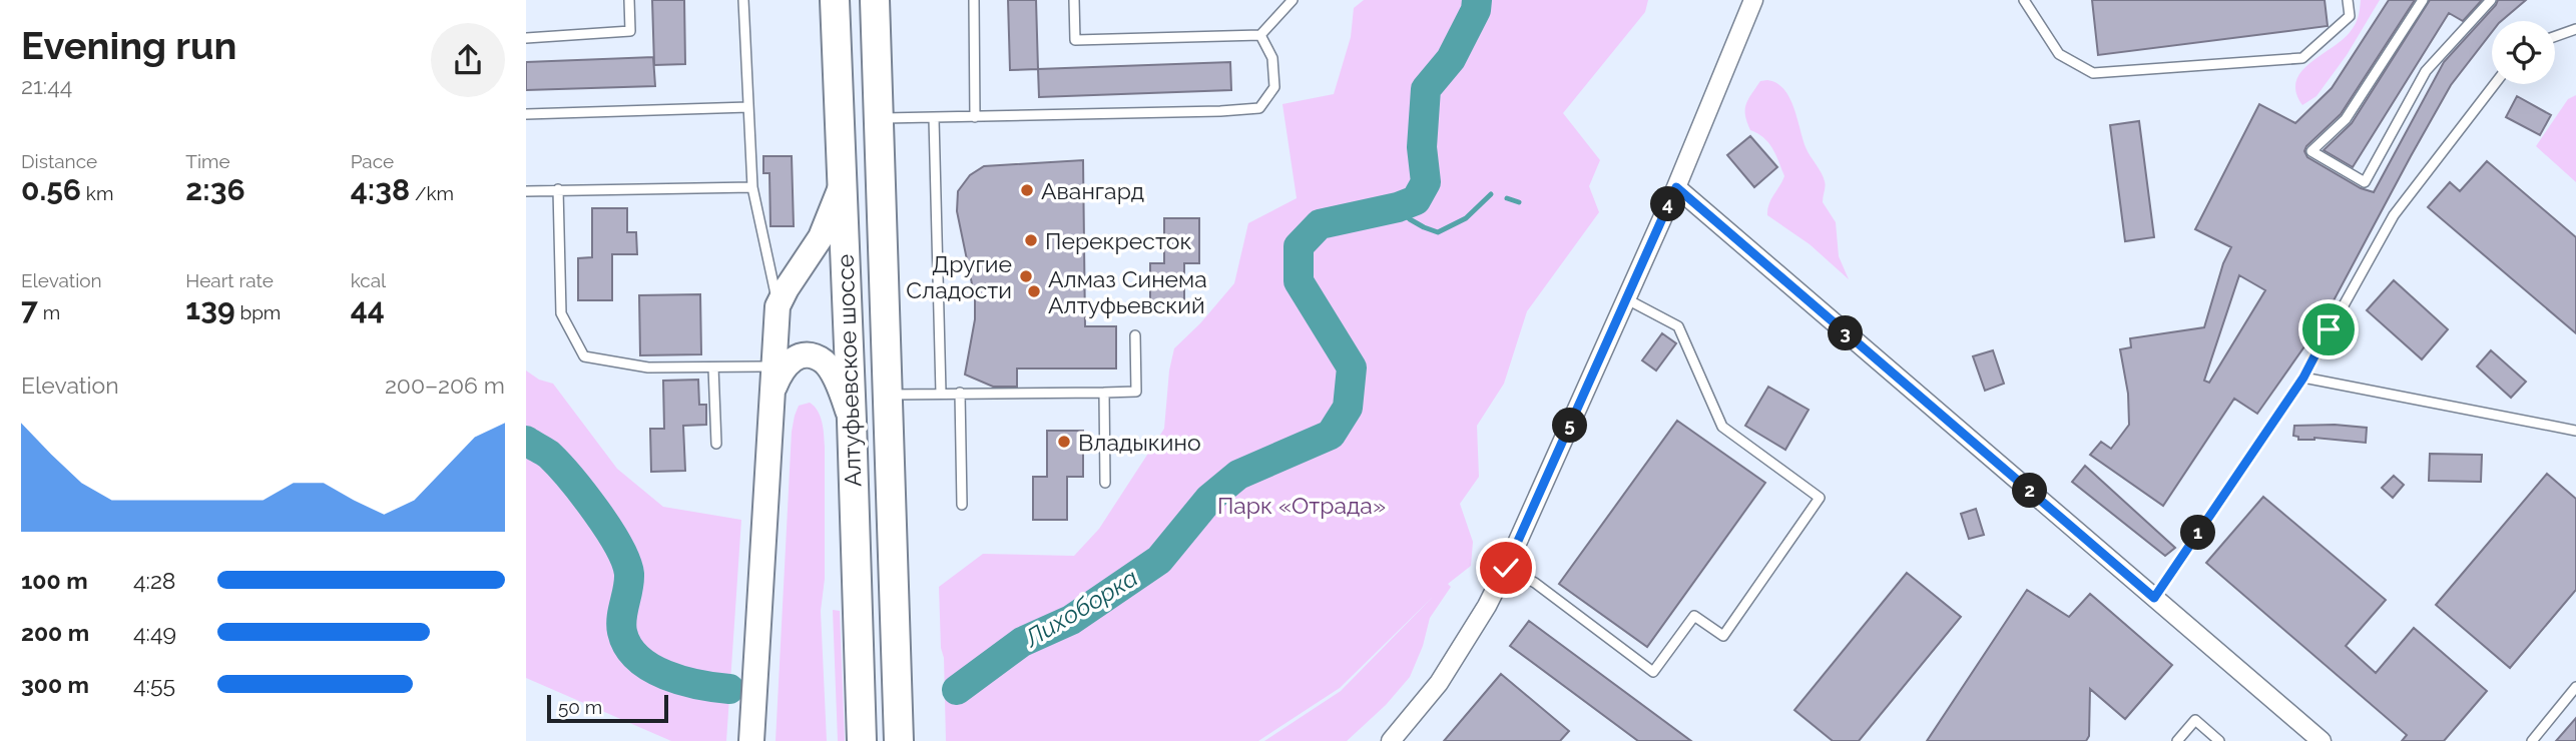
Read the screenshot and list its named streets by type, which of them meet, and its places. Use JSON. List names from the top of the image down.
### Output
{
  "streets": {
    "main road": ["Алтуфьевское шоссе"]
  },
  "water": ["Лихоборка"],
  "parks": ["Парк «Отрада»"],
  "places": [
    "Авангард",
    "Перекресток",
    "Другие Сладости",
    "Алмаз Синема Алтуфьевский",
    "Владыкино"
  ],
  "scale_bar": "50 m",
  "page": {
    "heading": ["Evening run", "21:44"],
    "stats": [
      ["Distance", "0.56 km"],
      ["Time", "2:36"],
      ["Pace", "4:38 /km"],
      ["Elevation", "7 m"],
      ["Heart rate", "139 bpm"],
      ["kcal", "44"]
    ],
    "pins": [
      "4",
      "3",
      "5",
      "2",
      "1"
    ],
    "chart": ["Elevation", "200–206 m"],
    "list": [
      {
        "name": "100 m",
        "note": "4:28"
      },
      {
        "name": "200 m",
        "note": "4:49"
      },
      {
        "name": "300 m",
        "note": "4:55"
      }
    ],
    "scale": "50 m"
  }
}
